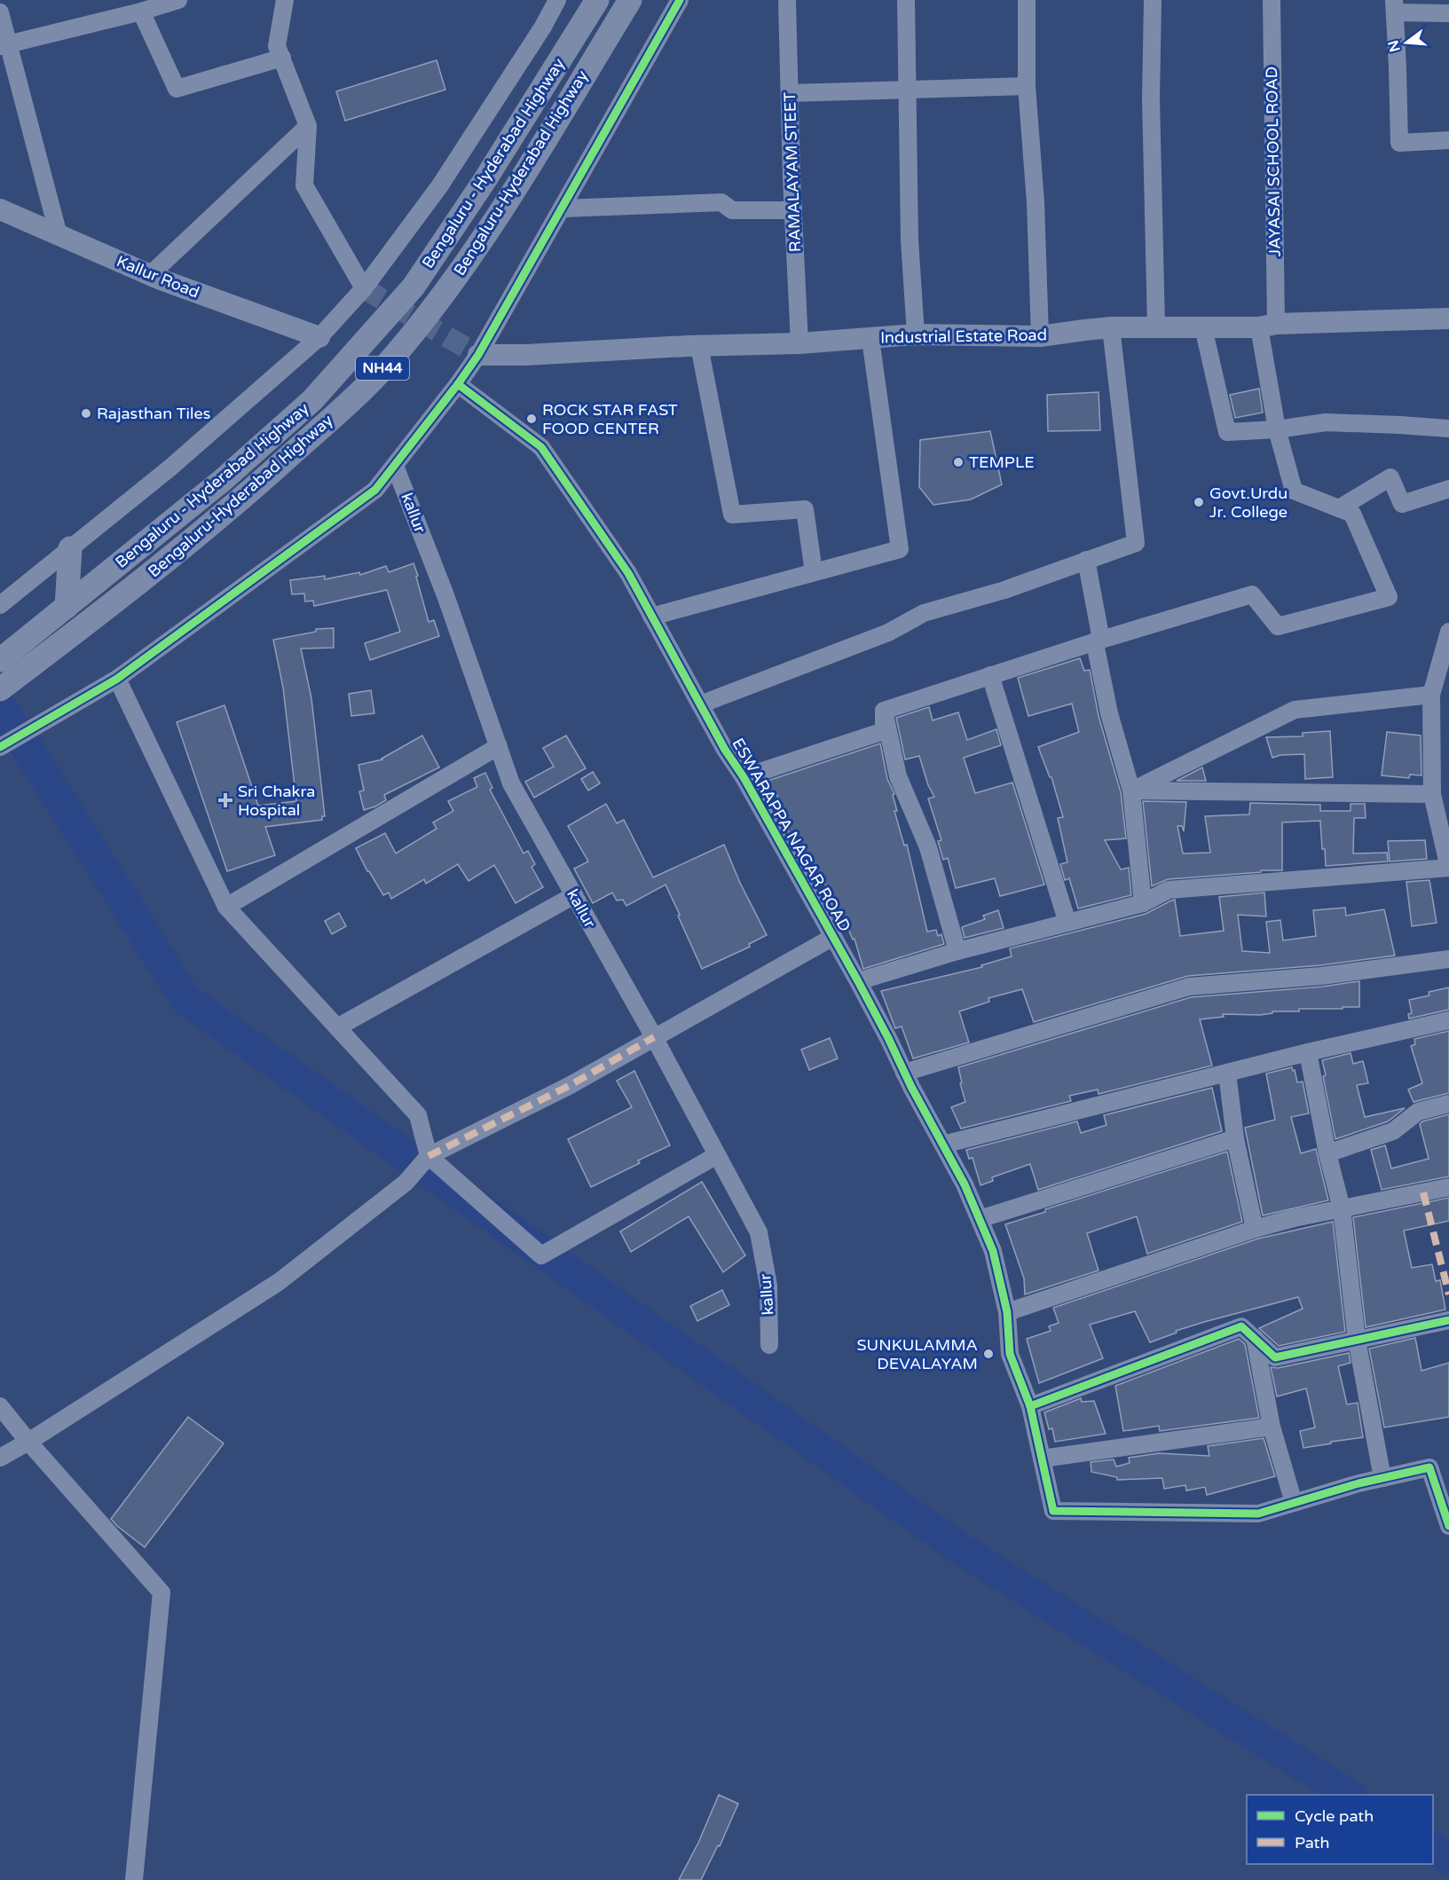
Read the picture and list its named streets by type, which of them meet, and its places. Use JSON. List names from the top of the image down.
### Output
{
  "streets": {
    "highway": ["Bengaluru - Hyderabad Highway", "Bengaluru-Hyderabad Highway", "NH44"],
    "main road": ["Kallur Road", "Industrial Estate Road"],
    "street": [
      "JAYASAI SCHOOL ROAD",
      "RAMALAYAM STEET",
      "kallur",
      "ESWARAPPA NAGAR ROAD"
    ]
  },
  "crossings": [
    ["JAYASAI SCHOOL ROAD", "Industrial Estate Road"],
    ["RAMALAYAM STEET", "Industrial Estate Road"]
  ],
  "places": {
    "other": [
      "Rajasthan Tiles",
      "ROCK STAR FAST FOOD CENTER",
      "TEMPLE",
      "Govt.Urdu Jr. College",
      "SUNKULAMMA DEVALAYAM"
    ],
    "health": ["Sri Chakra Hospital"]
  },
  "legend": ["Cycle path", "Path"],
  "north": "left"
}
